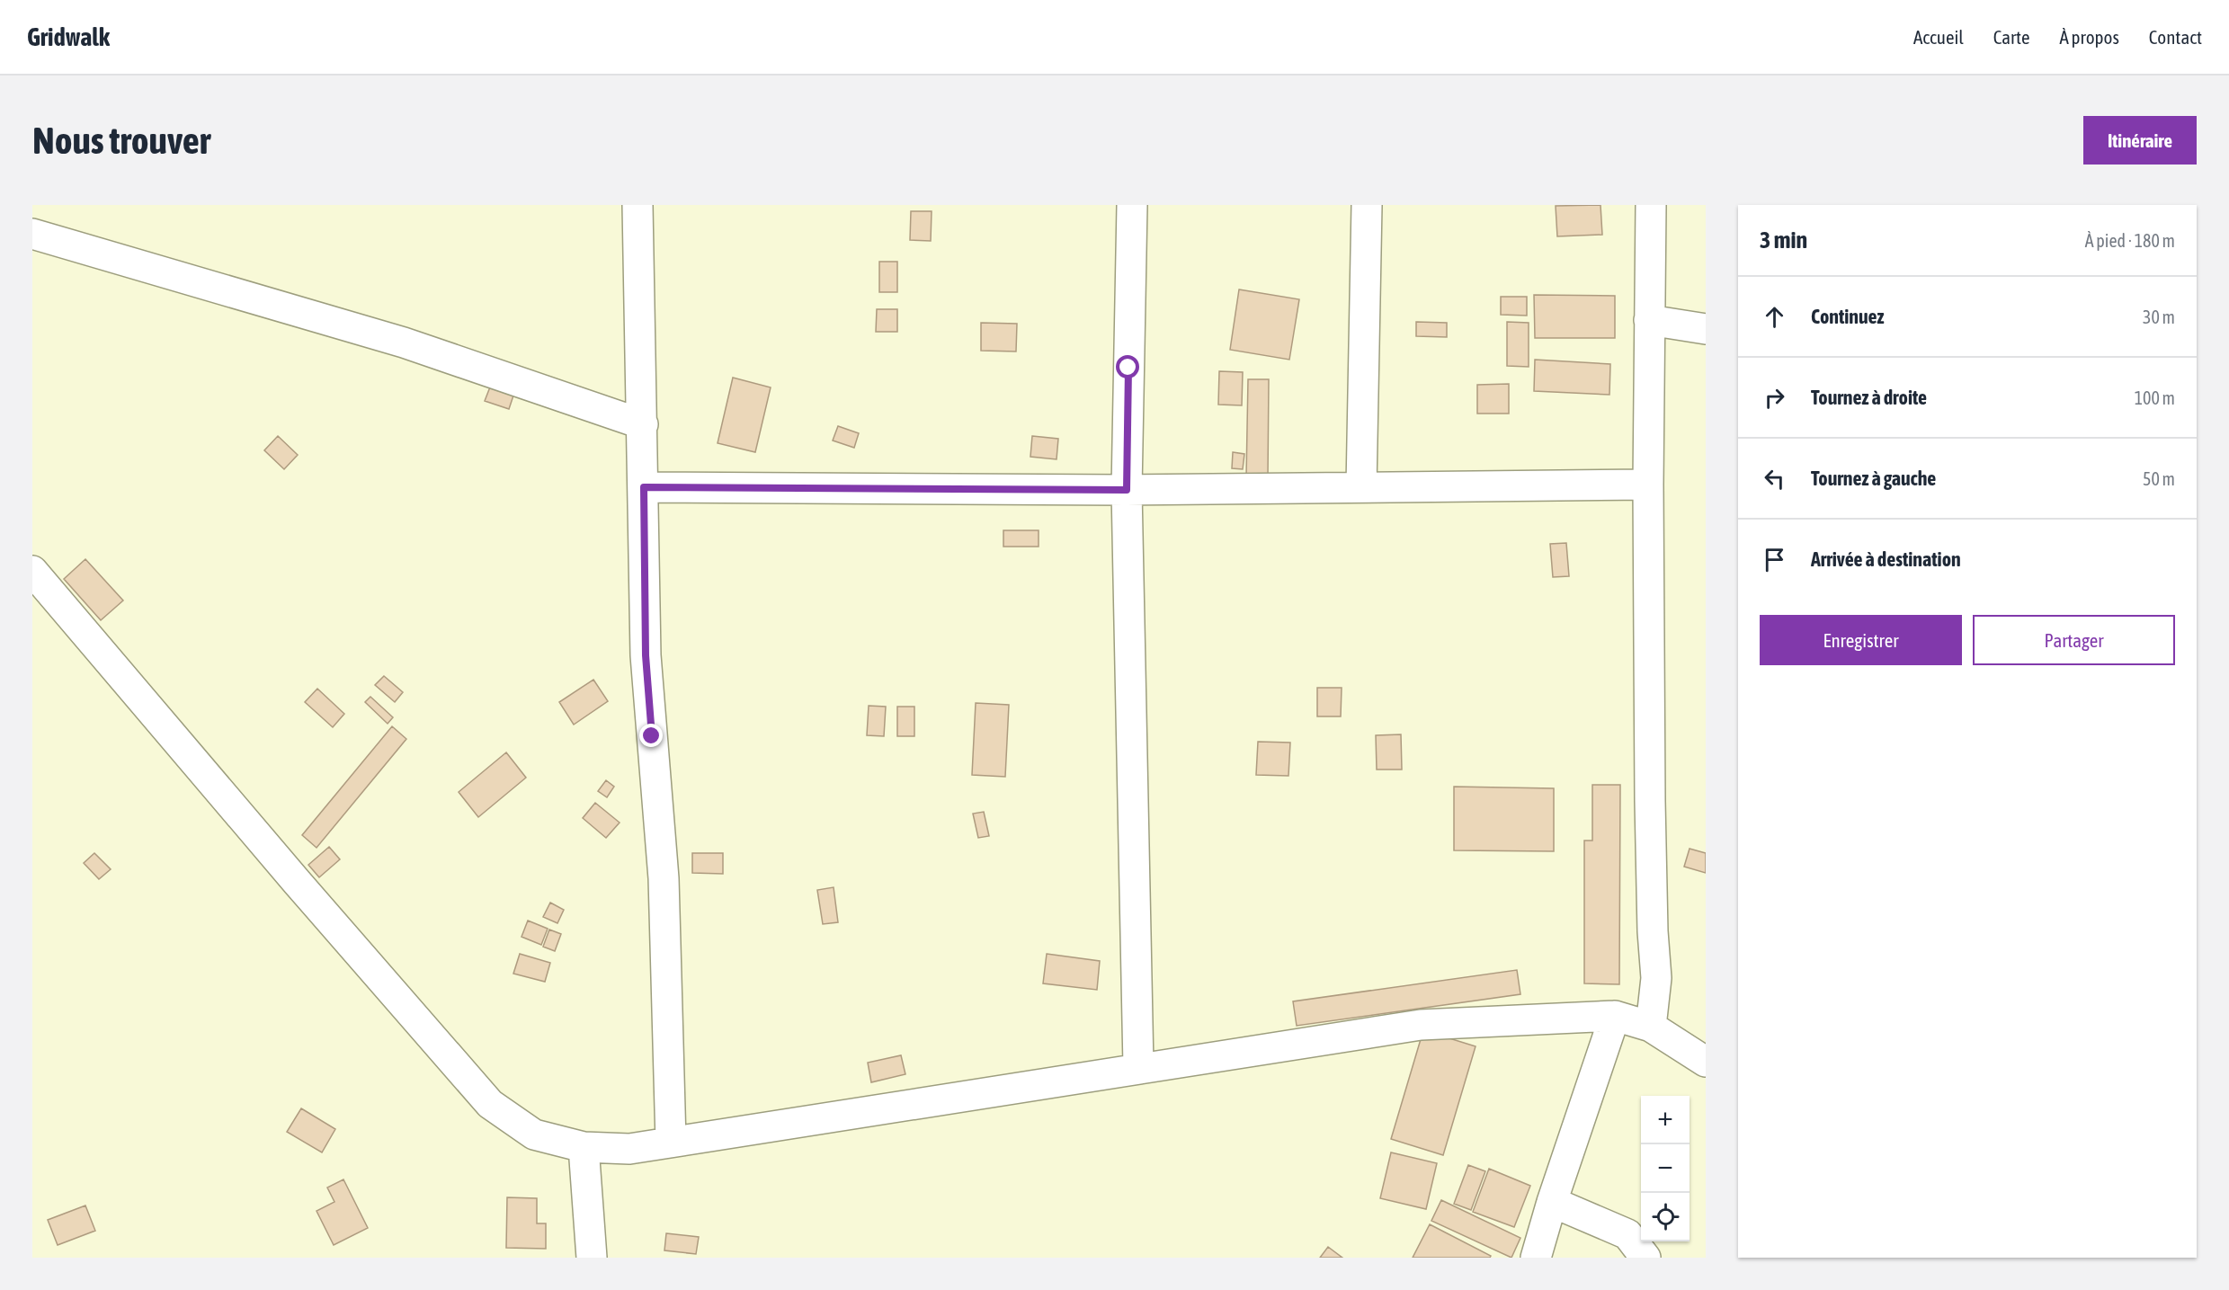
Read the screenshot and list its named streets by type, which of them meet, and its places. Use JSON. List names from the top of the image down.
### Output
{
  "page": {
    "header": "Gridwalk",
    "nav": [
      "Accueil",
      "Carte",
      "À propos",
      "Contact"
    ],
    "buttons": [
      "Itinéraire",
      ["Enregistrer", "Partager"]
    ],
    "title": "Nous trouver",
    "heading": ["3 min", "À pied · 180 m"],
    "list": [
      ["Continuez", "30 m"],
      ["Tournez à droite", "100 m"],
      ["Tournez à gauche", "50 m"],
      "Arrivée à destination"
    ],
    "map_buttons": ["+", "−"]
  }
}
